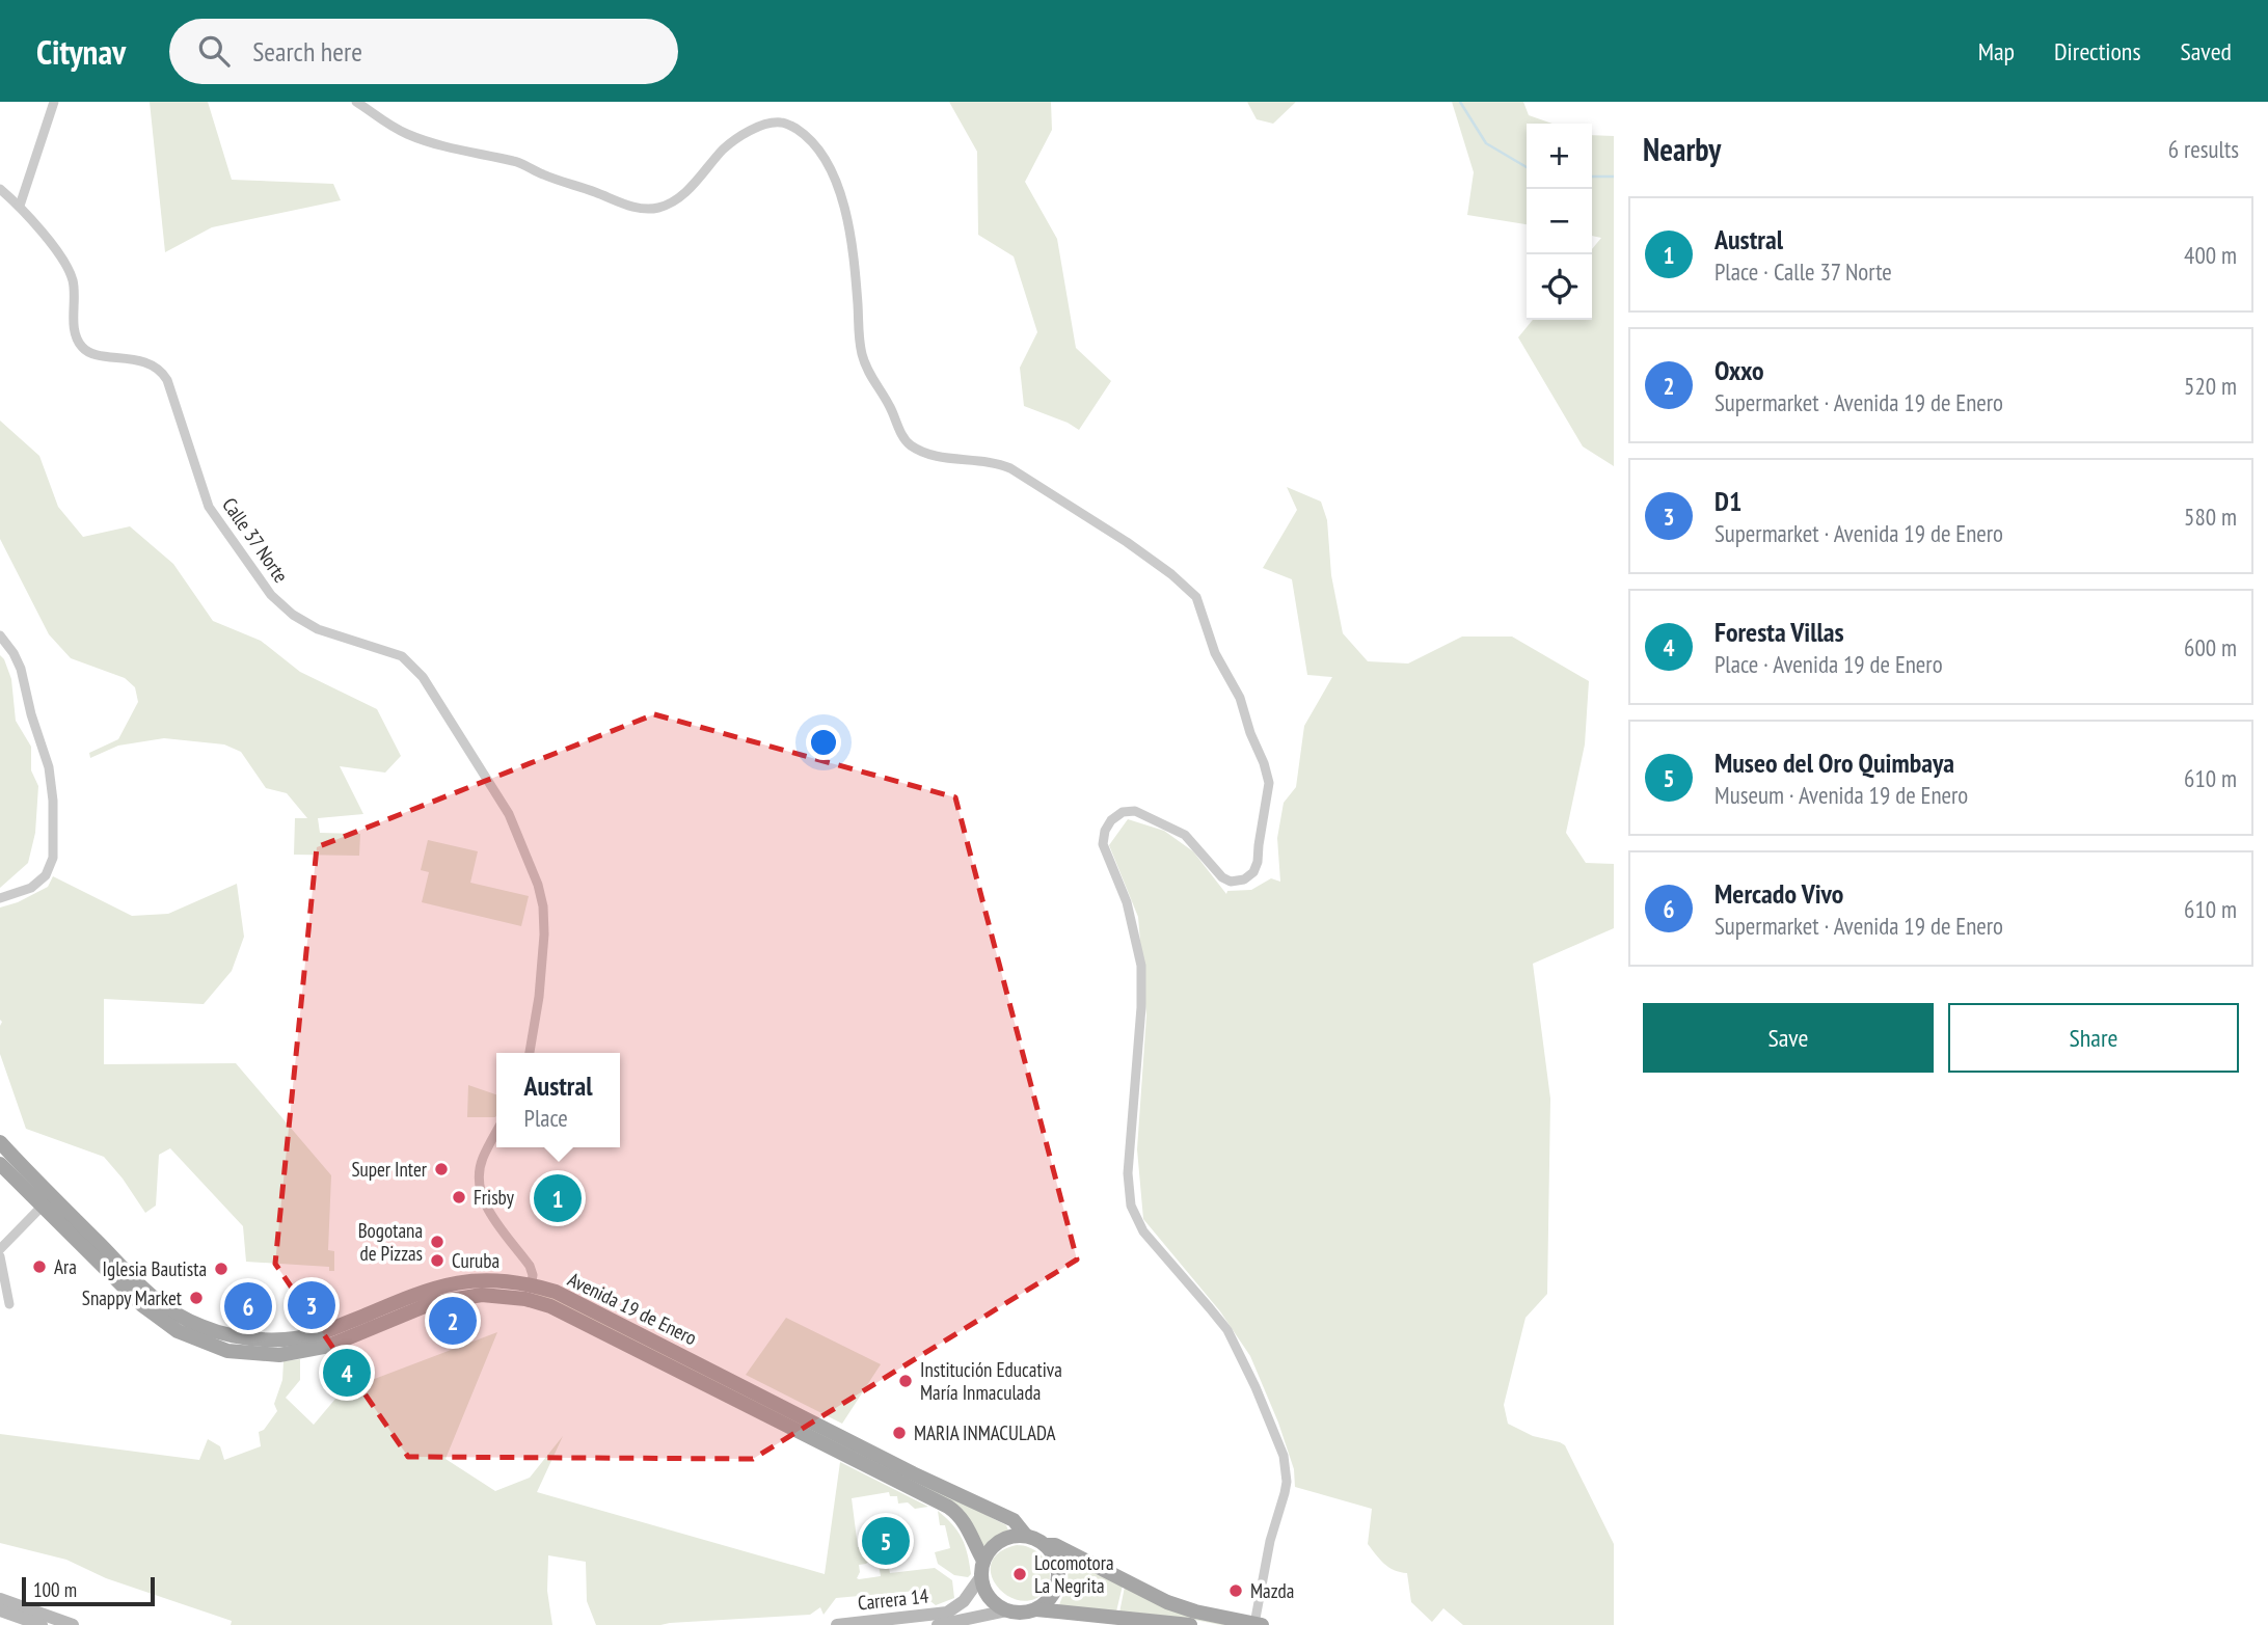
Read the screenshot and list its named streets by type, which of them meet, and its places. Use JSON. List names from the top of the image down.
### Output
{
  "streets": {
    "main road": ["Avenida 19 de Enero", "Carrera 14"],
    "street": ["Calle 37 Norte"]
  },
  "crossings": [
    ["Avenida 19 de Enero", "Carrera 14"]
  ],
  "places": [
    "Super Inter",
    "Frisby",
    "Bogotana de Pizzas",
    "Curuba",
    "Ara",
    "Iglesia Bautista",
    "Snappy Market",
    "Institución Educativa María Inmaculada",
    "MARIA INMACULADA",
    "Locomotora La Negrita",
    "Mazda"
  ],
  "scale_bar": "100 m",
  "page": {
    "header": "Citynav",
    "search": "Search here",
    "nav": ["Map", "Directions", "Saved"],
    "heading": ["Nearby", "6 results"],
    "map_buttons": ["+", "−"],
    "list": [
      {
        "mark": "1",
        "name": "Austral",
        "note": "Place · Calle 37 Norte",
        "value": "400 m"
      },
      {
        "mark": "2",
        "name": "Oxxo",
        "note": "Supermarket · Avenida 19 de Enero",
        "value": "520 m"
      },
      {
        "mark": "3",
        "name": "D1",
        "note": "Supermarket · Avenida 19 de Enero",
        "value": "580 m"
      },
      {
        "mark": "4",
        "name": "Foresta Villas",
        "note": "Place · Avenida 19 de Enero",
        "value": "600 m"
      },
      {
        "mark": "5",
        "name": "Museo del Oro Quimbaya",
        "note": "Museum · Avenida 19 de Enero",
        "value": "610 m"
      },
      {
        "mark": "6",
        "name": "Mercado Vivo",
        "note": "Supermarket · Avenida 19 de Enero",
        "value": "610 m"
      }
    ],
    "buttons": ["Save", "Share"],
    "popup": ["Austral", "Place"],
    "pins": [
      "1",
      "3",
      "6",
      "2",
      "4",
      "5"
    ],
    "scale": "100 m"
  }
}
